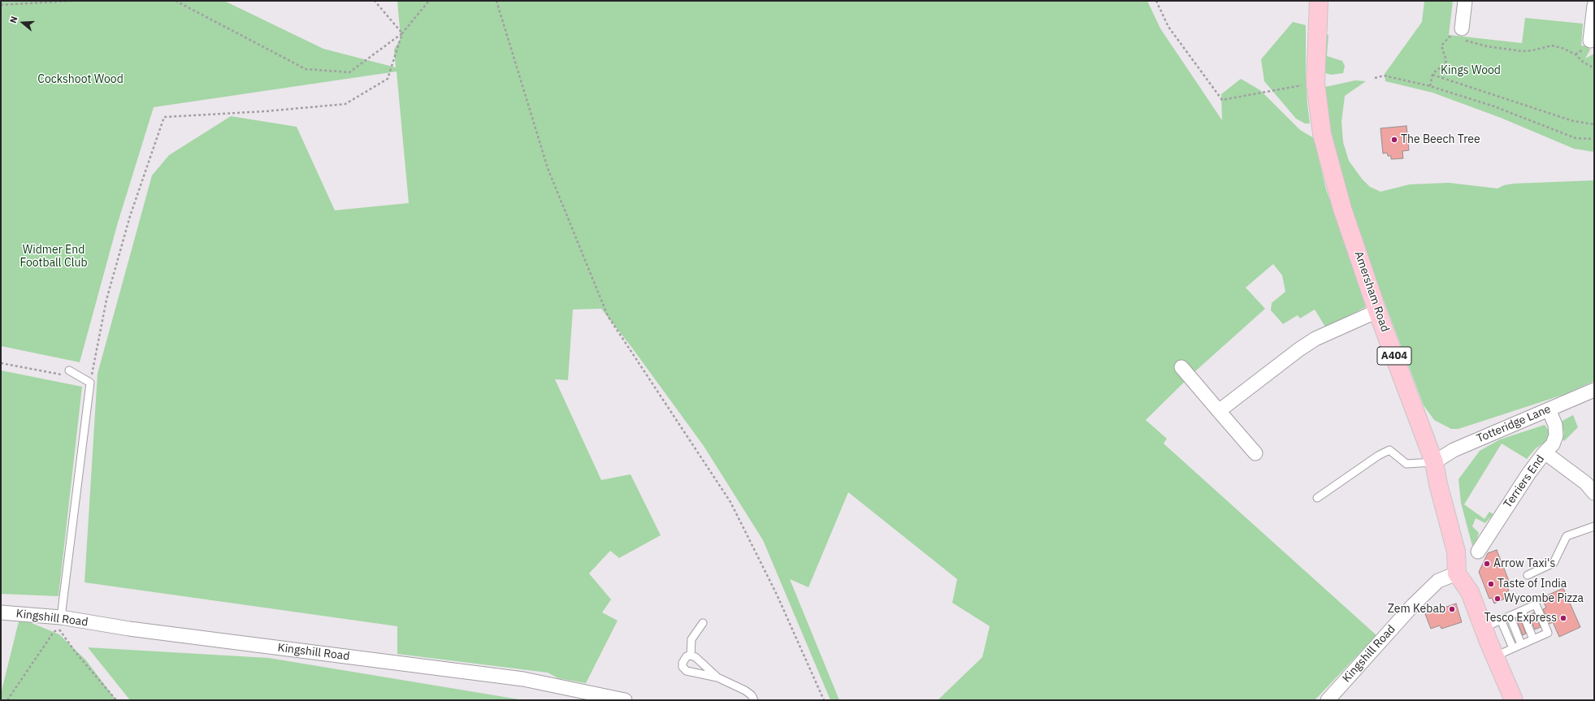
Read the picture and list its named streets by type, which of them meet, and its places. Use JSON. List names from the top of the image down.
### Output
{
  "streets": {
    "main road": ["Amersham Road", "A404"],
    "street": ["Totteridge Lane", "Terriers End", "Kingshill Road"]
  },
  "crossings": [
    ["Amersham Road", "Totteridge Lane"],
    ["Amersham Road", "Kingshill Road"],
    ["Totteridge Lane", "Terriers End"]
  ],
  "parks": ["Kings Wood", "Cockshoot Wood", "Widmer End Football Club"],
  "places": [
    "The Beech Tree",
    "Arrow Taxi's",
    "Taste of India",
    "Wycombe Pizza",
    "Zem Kebab",
    "Tesco Express"
  ],
  "north": "left"
}
